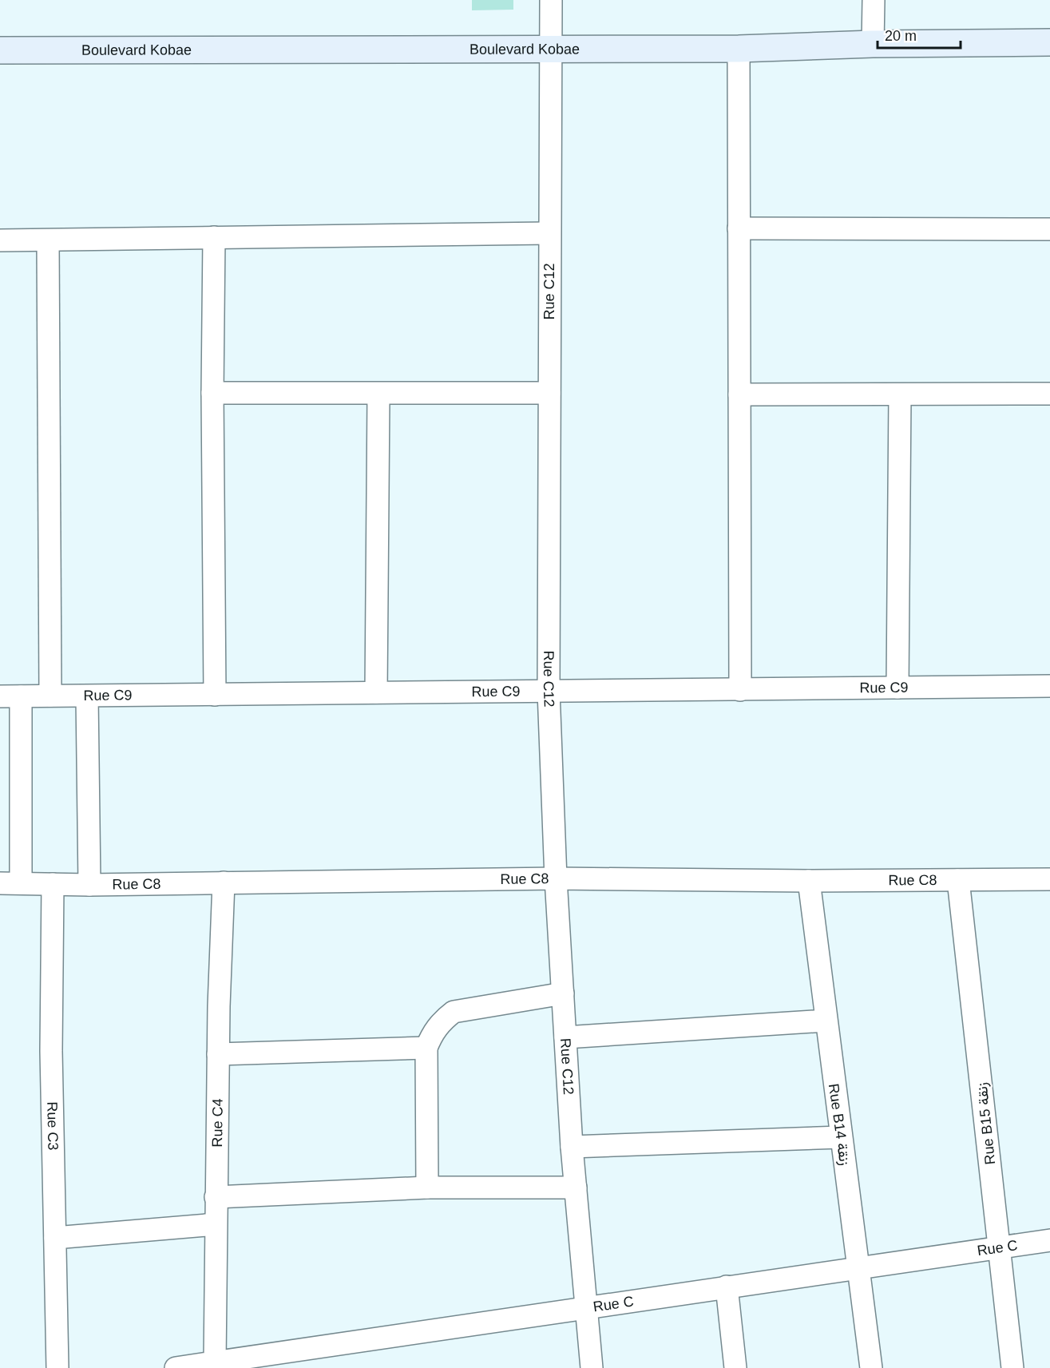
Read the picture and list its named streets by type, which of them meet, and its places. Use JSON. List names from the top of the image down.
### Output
{
  "streets": {
    "main road": ["Boulevard Kobae"],
    "street": [
      "Rue C12",
      "Rue C9",
      "Rue C8",
      "Rue C4",
      "Rue B15 زنقة",
      "Rue B14 زنقة",
      "Rue C3",
      "Rue C"
    ]
  },
  "crossings": [
    ["Boulevard Kobae", "Rue C12"],
    ["Rue C12", "Rue C9"],
    ["Rue C12", "Rue C8"],
    ["Rue C12", "Rue C"],
    ["Rue C8", "Rue C4"],
    ["Rue C8", "Rue B15 زنقة"],
    ["Rue C8", "Rue B14 زنقة"],
    ["Rue C8", "Rue C3"],
    ["Rue C4", "Rue C"],
    ["Rue B15 زنقة", "Rue C"],
    ["Rue B14 زنقة", "Rue C"]
  ],
  "scale_bar": "20 m"
}
